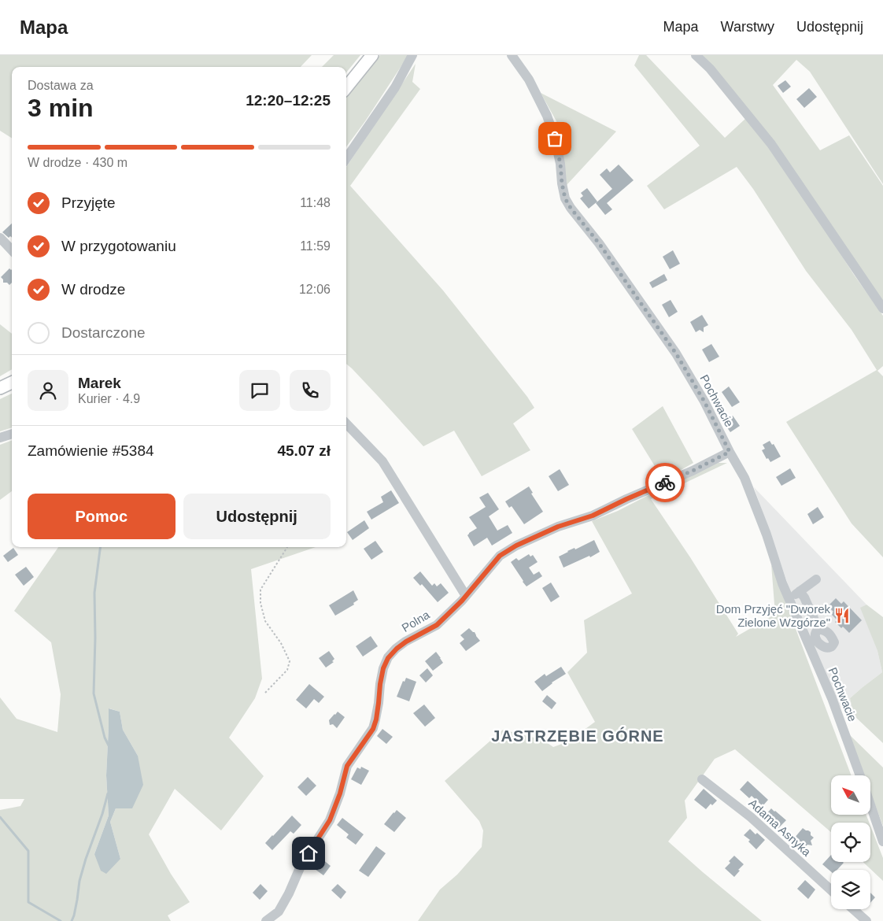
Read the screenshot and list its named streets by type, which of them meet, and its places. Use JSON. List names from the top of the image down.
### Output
{
  "streets": {
    "street": ["Pochwacie", "Polna", "Adama Asnyka"]
  },
  "crossings": [
    ["Pochwacie", "Polna"]
  ],
  "districts": ["JASTRZĘBIE GÓRNE"],
  "places": {
    "restaurant": ["Dom Przyjęć \"Dworek Zielone Wzgórze\""]
  },
  "north": "top left",
  "page": {
    "header": "Mapa",
    "nav": ["Mapa", "Warstwy", "Udostępnij"],
    "heading": ["3 min", "Dostawa za", "12:20–12:25"],
    "panel": [
      "Marek",
      "Kurier · 4.9",
      "Zamówienie #5384",
      "45.07 zł"
    ],
    "bar": "W drodze · 430 m",
    "list": [
      ["Przyjęte", "11:48"],
      ["W przygotowaniu", "11:59"],
      ["W drodze", "12:06"],
      "Dostarczone"
    ],
    "buttons": ["Pomoc", "Udostępnij"]
  }
}
